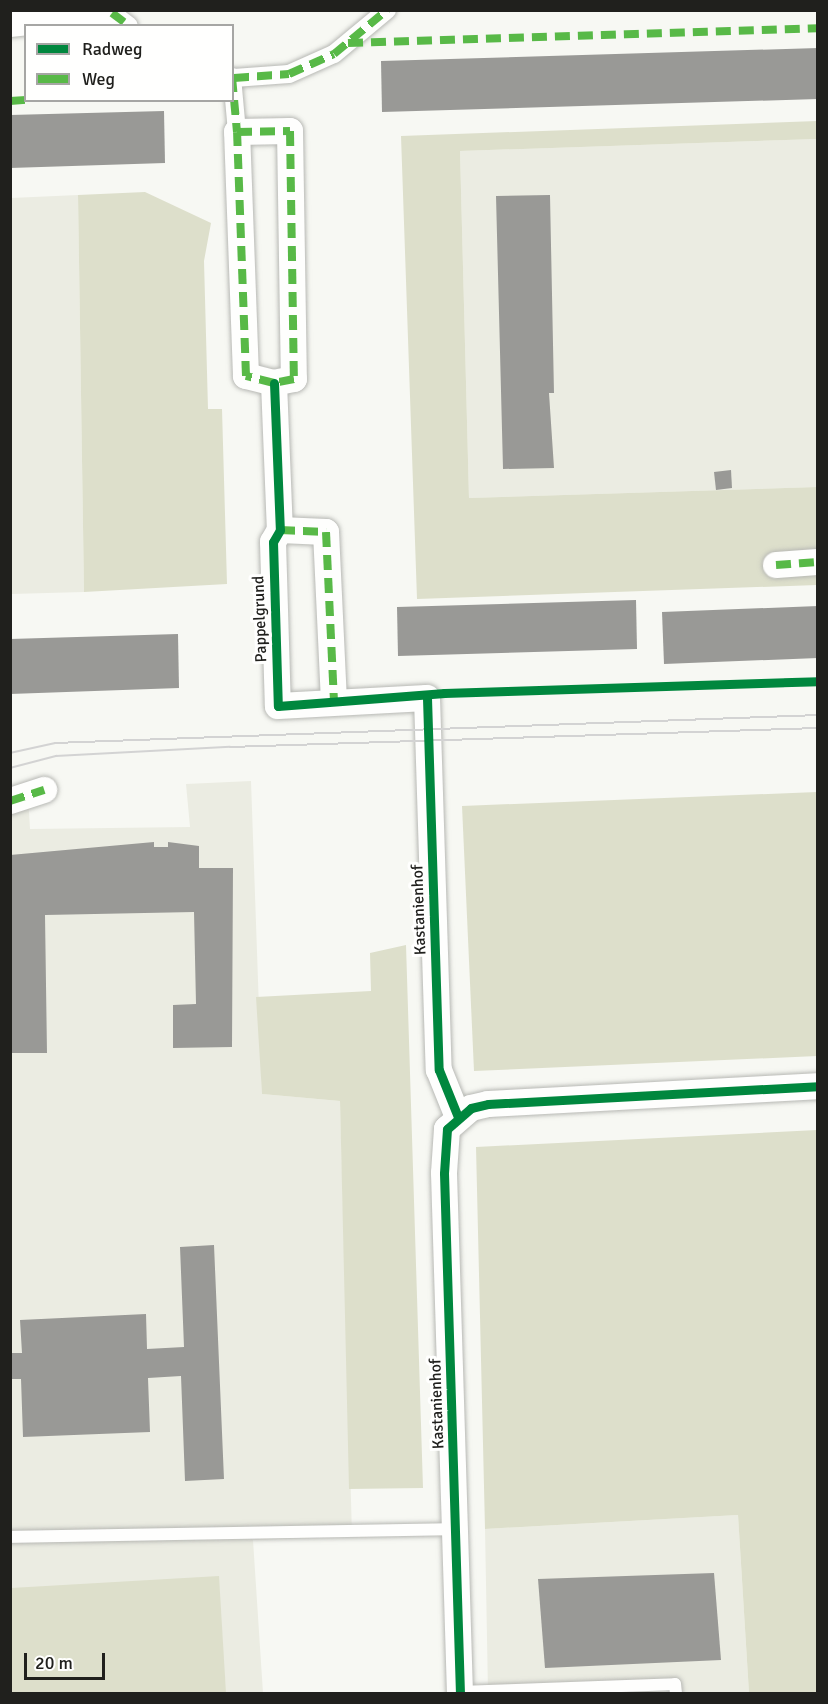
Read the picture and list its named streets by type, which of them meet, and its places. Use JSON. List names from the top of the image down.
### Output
{
  "streets": {
    "street": ["Pappelgrund", "Kastanienhof"]
  },
  "crossings": [
    ["Pappelgrund", "Kastanienhof"]
  ],
  "legend": ["Radweg", "Weg"],
  "scale_bar": "20 m"
}
